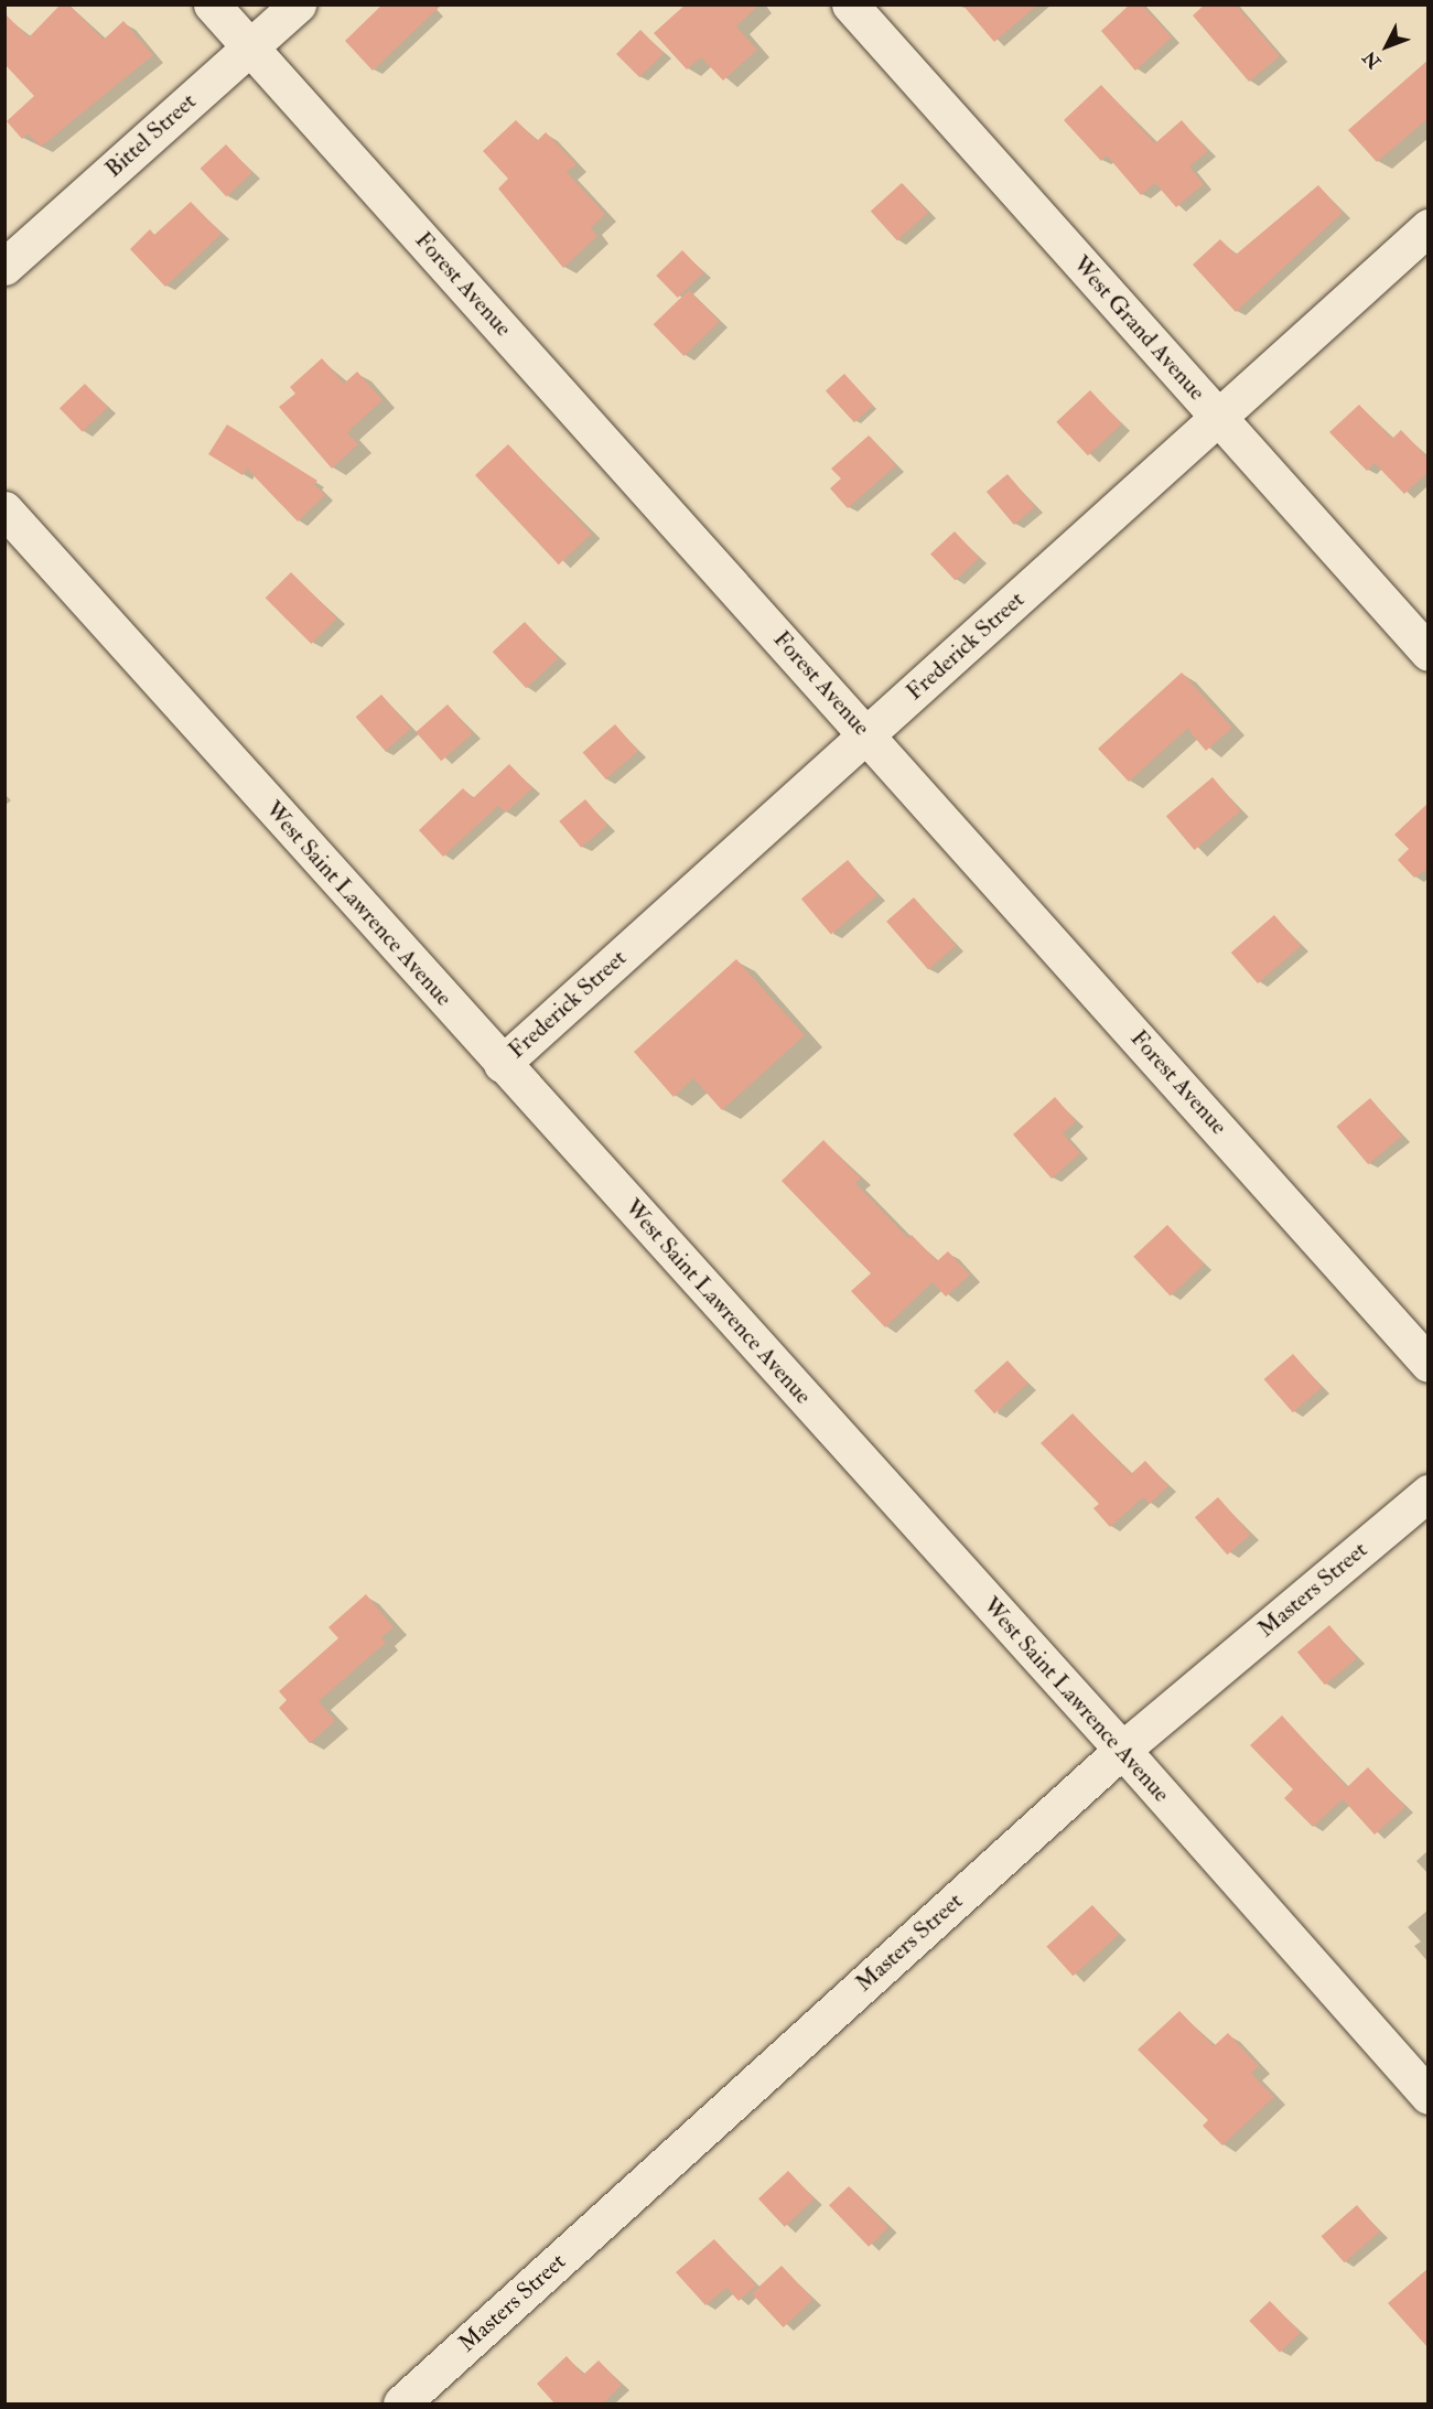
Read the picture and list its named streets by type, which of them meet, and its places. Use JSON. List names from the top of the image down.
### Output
{
  "streets": {
    "street": [
      "Bittel Street",
      "Forest Avenue",
      "West Grand Avenue",
      "Frederick Street",
      "West Saint Lawrence Avenue",
      "Masters Street"
    ]
  },
  "crossings": [
    ["Bittel Street", "Forest Avenue"],
    ["Forest Avenue", "Frederick Street"],
    ["West Grand Avenue", "Frederick Street"],
    ["Frederick Street", "West Saint Lawrence Avenue"],
    ["West Saint Lawrence Avenue", "Masters Street"]
  ],
  "north": "bottom left"
}
